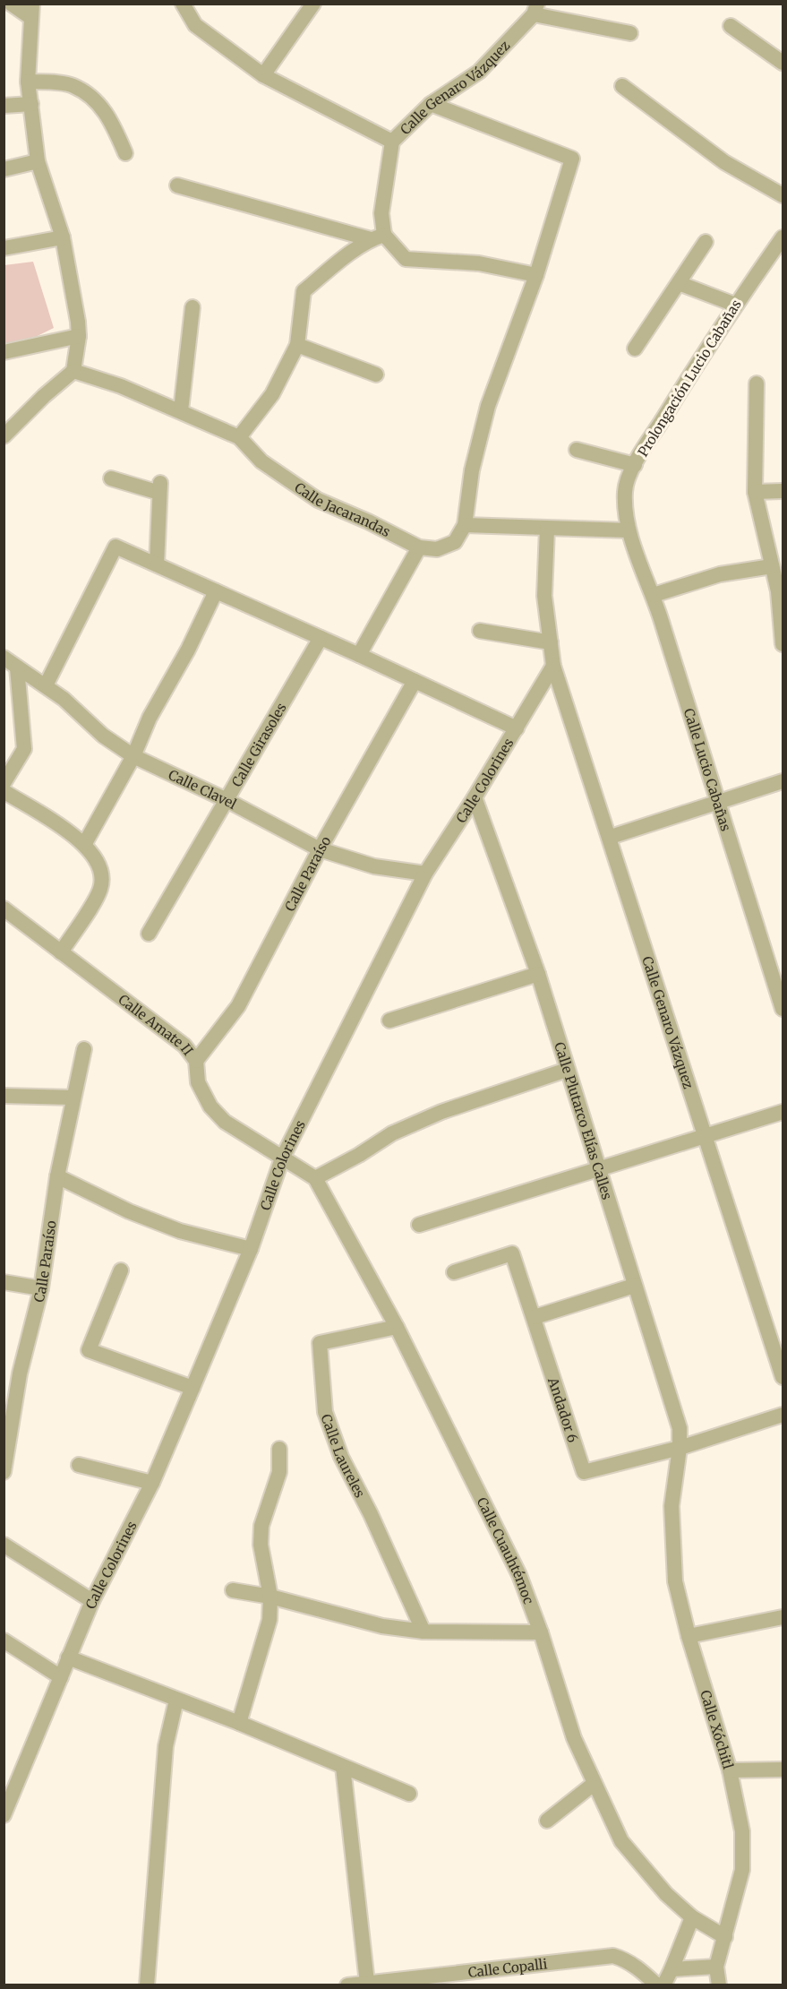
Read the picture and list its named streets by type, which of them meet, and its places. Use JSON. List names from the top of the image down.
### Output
{
  "streets": {
    "street": [
      "Calle Genaro Vázquez",
      "Prolongación Lucio Cabañas",
      "Calle Jacarandas",
      "Calle Girasoles",
      "Calle Lucio Cabañas",
      "Calle Colorines",
      "Calle Clavel",
      "Calle Paraíso",
      "Calle Amate II",
      "Calle Plutarco Elías Calles",
      "Andador 6",
      "Calle Laureles",
      "Calle Cuauhtémoc",
      "Calle Xóchitl",
      "Calle Copalli"
    ]
  },
  "crossings": [
    ["Calle Genaro Vázquez", "Calle Colorines"],
    ["Prolongación Lucio Cabañas", "Calle Lucio Cabañas"],
    ["Calle Girasoles", "Calle Clavel"],
    ["Calle Colorines", "Calle Clavel"],
    ["Calle Colorines", "Calle Amate II"],
    ["Calle Colorines", "Calle Plutarco Elías Calles"],
    ["Calle Clavel", "Calle Paraíso"],
    ["Calle Paraíso", "Calle Amate II"],
    ["Calle Plutarco Elías Calles", "Andador 6"],
    ["Calle Plutarco Elías Calles", "Calle Xóchitl"],
    ["Andador 6", "Calle Xóchitl"],
    ["Calle Laureles", "Calle Cuauhtémoc"],
    ["Calle Cuauhtémoc", "Calle Xóchitl"]
  ]
}
